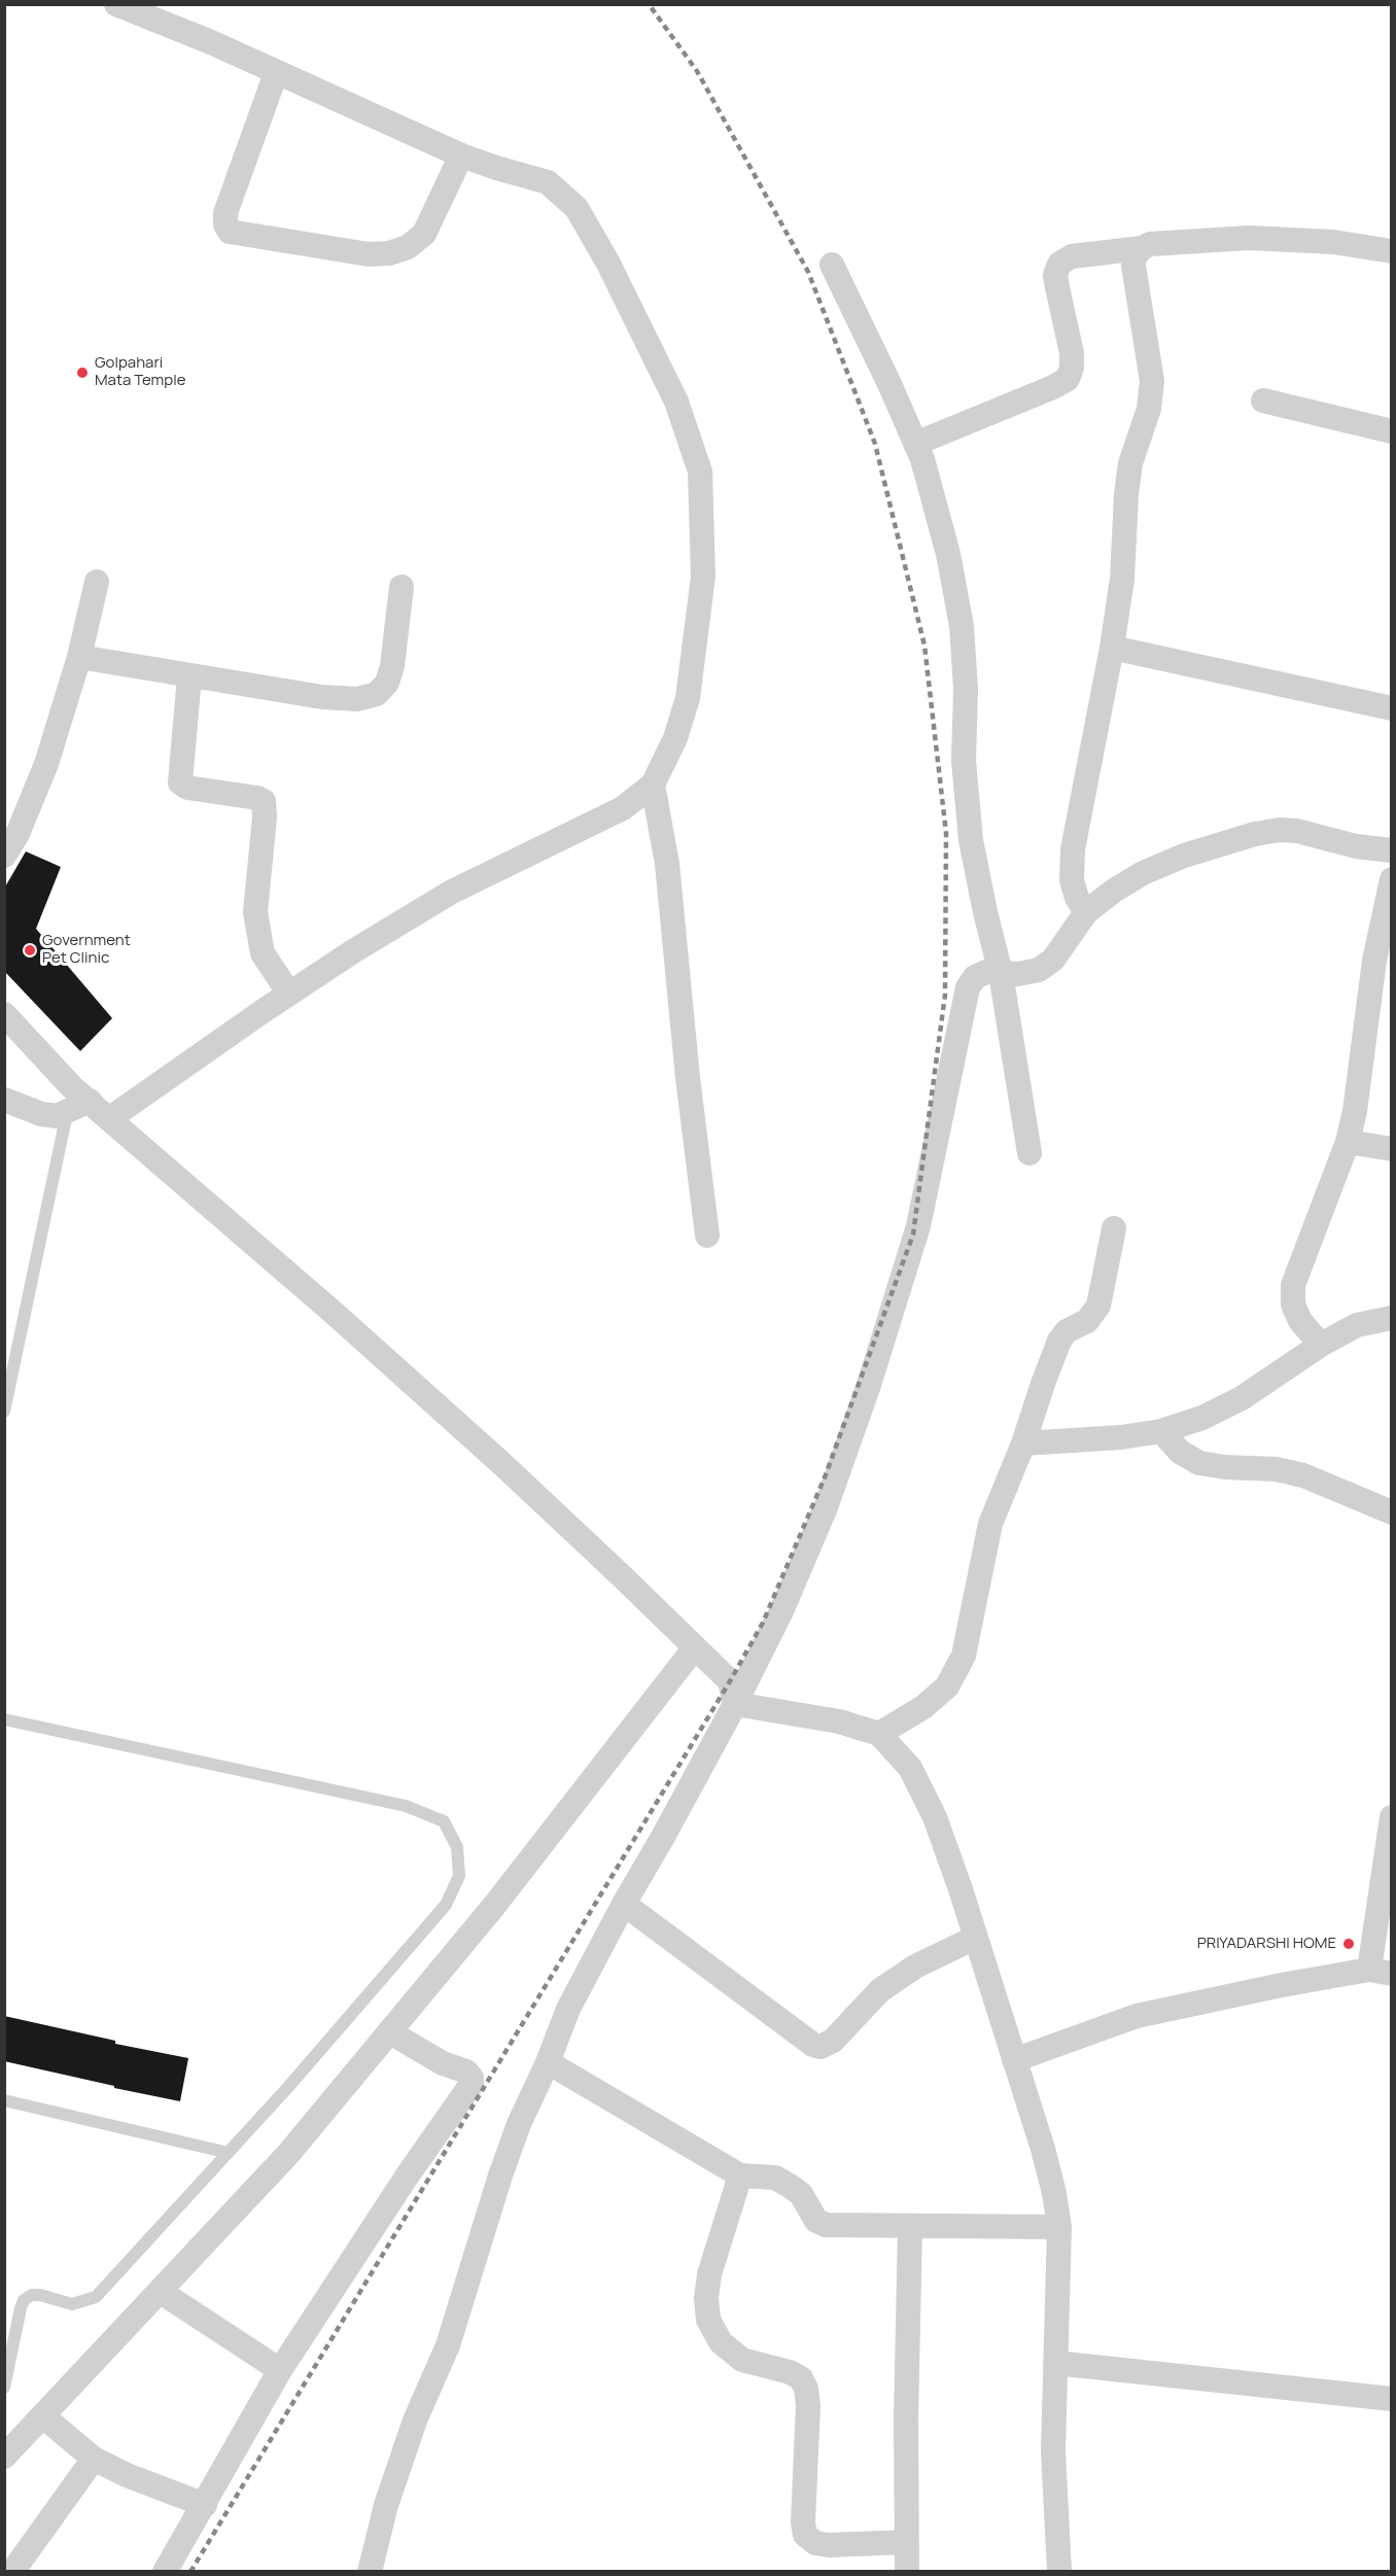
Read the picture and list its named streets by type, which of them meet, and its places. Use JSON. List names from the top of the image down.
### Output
{
  "places": ["Golpahari Mata Temple", "Government Pet Clinic", "PRIYADARSHI HOME"]
}
